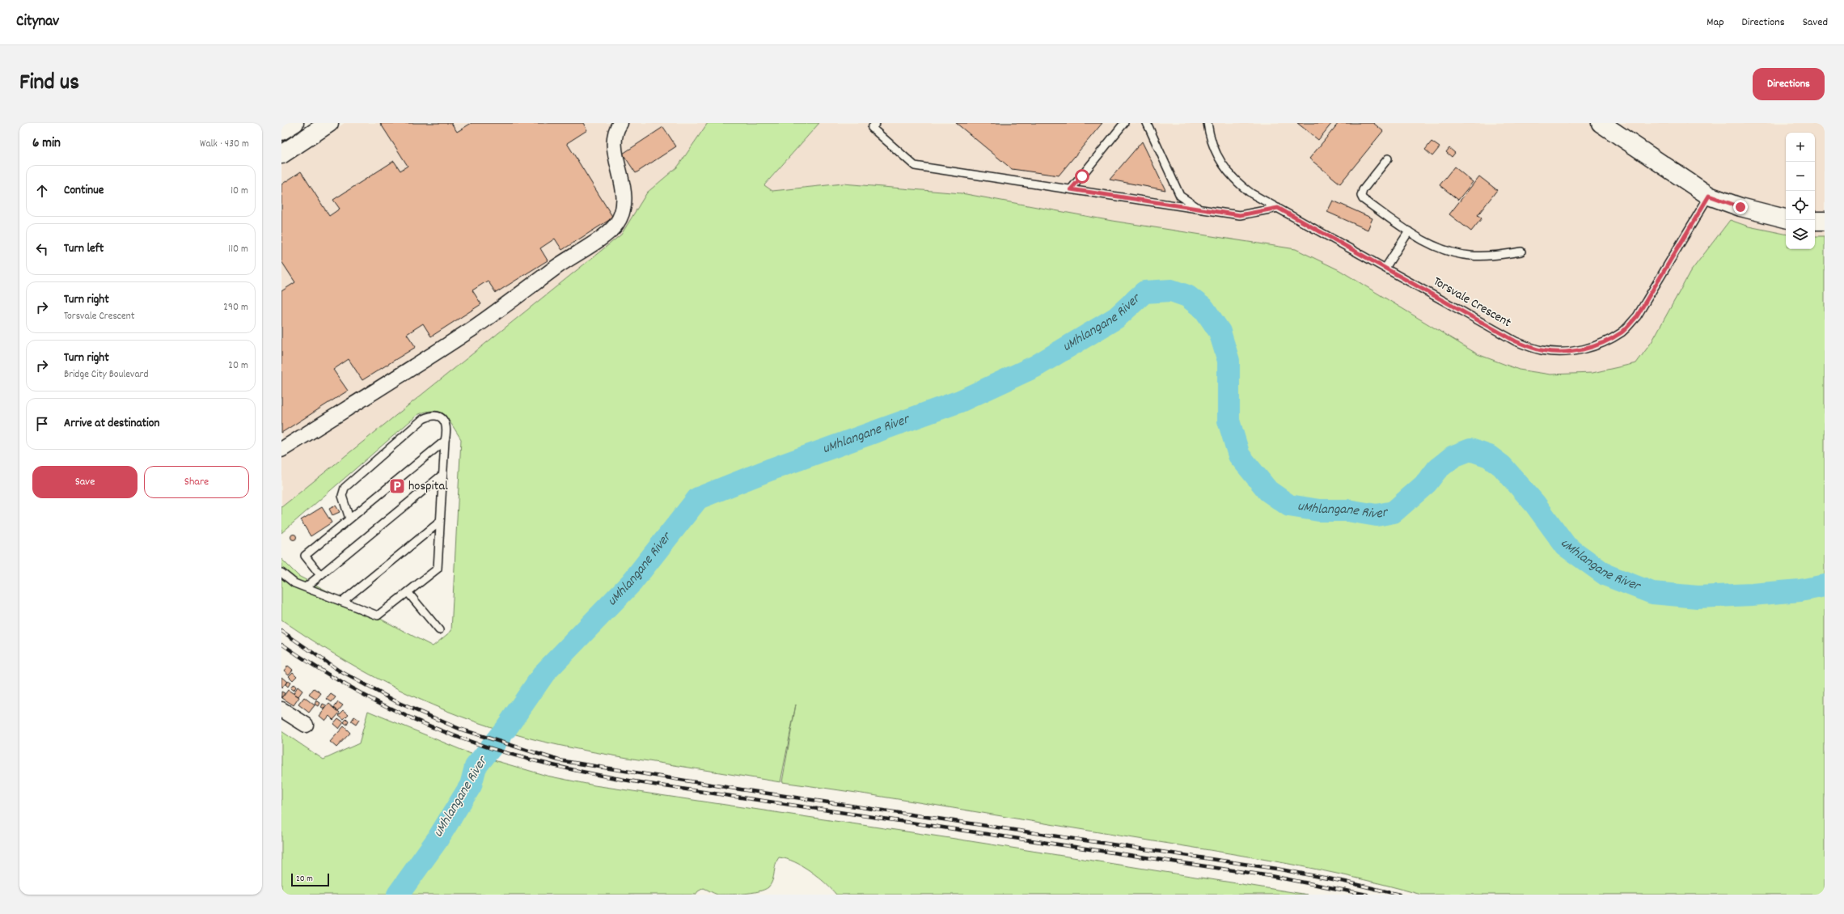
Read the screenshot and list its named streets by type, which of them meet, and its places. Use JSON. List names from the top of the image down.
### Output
{
  "streets": {
    "lane": ["Torsvale Crescent"]
  },
  "water": ["uMhlangane River"],
  "places": {
    "parking": ["hospital"]
  },
  "scale_bar": "20 m",
  "page": {
    "header": "Citynav",
    "nav": ["Map", "Directions", "Saved"],
    "title": "Find us",
    "buttons": [
      "Directions",
      ["Save", "Share"]
    ],
    "heading": ["6 min", "Walk · 430 m"],
    "map_buttons": ["+", "−"],
    "list": [
      ["Continue", "10 m"],
      ["Turn left", "110 m"],
      ["Turn right", "Torsvale Crescent", "290 m"],
      ["Turn right", "Bridge City Boulevard", "20 m"],
      "Arrive at destination"
    ],
    "scale": "20 m"
  }
}
